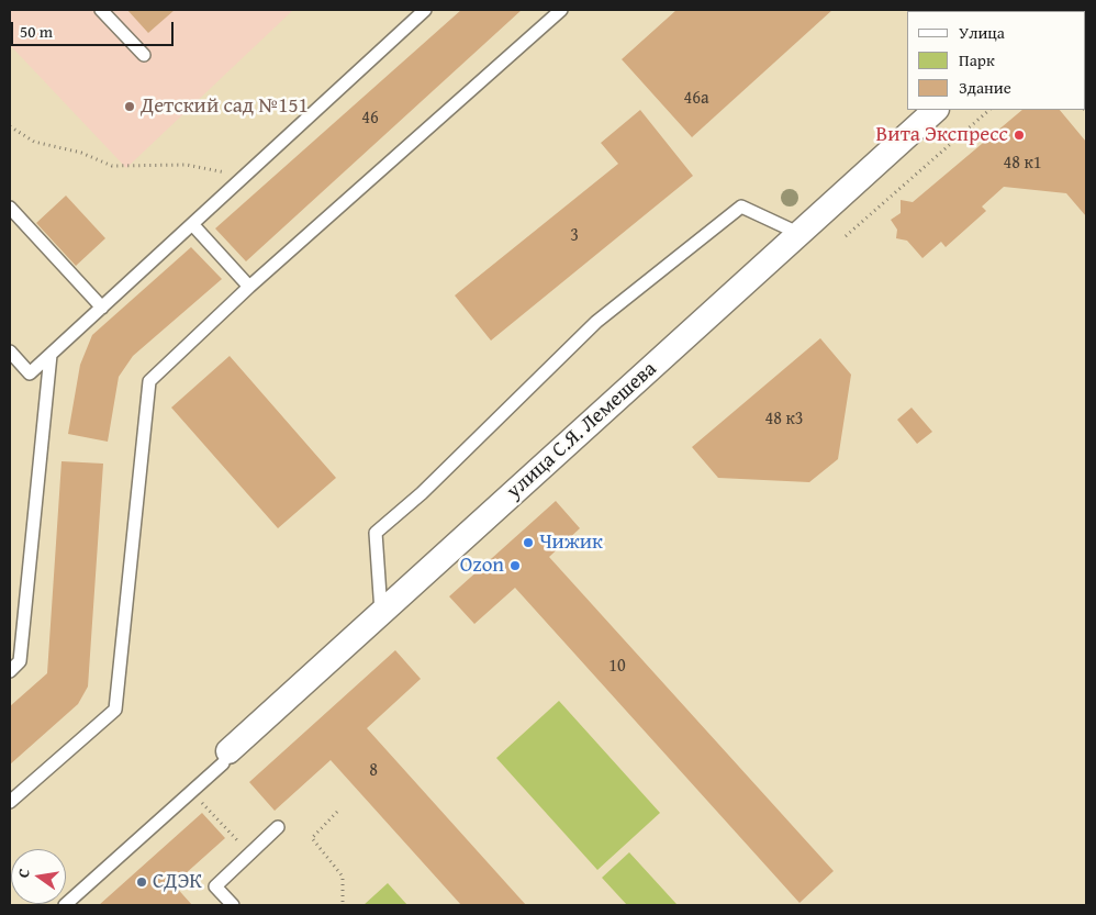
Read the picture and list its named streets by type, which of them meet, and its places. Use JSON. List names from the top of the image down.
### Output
{
  "streets": {
    "street": ["улица С.Я. Лемешева"]
  },
  "places": [
    "Детский сад №151",
    "Вита Экспресс",
    "Чижик",
    "Ozon",
    "СДЭК"
  ],
  "house_numbers": [
    "46а",
    "46",
    "48 к1",
    "3",
    "48 к3",
    "10",
    "8"
  ],
  "legend": ["Улица", "Парк", "Здание"],
  "scale_bar": "50 m",
  "north": "left"
}
